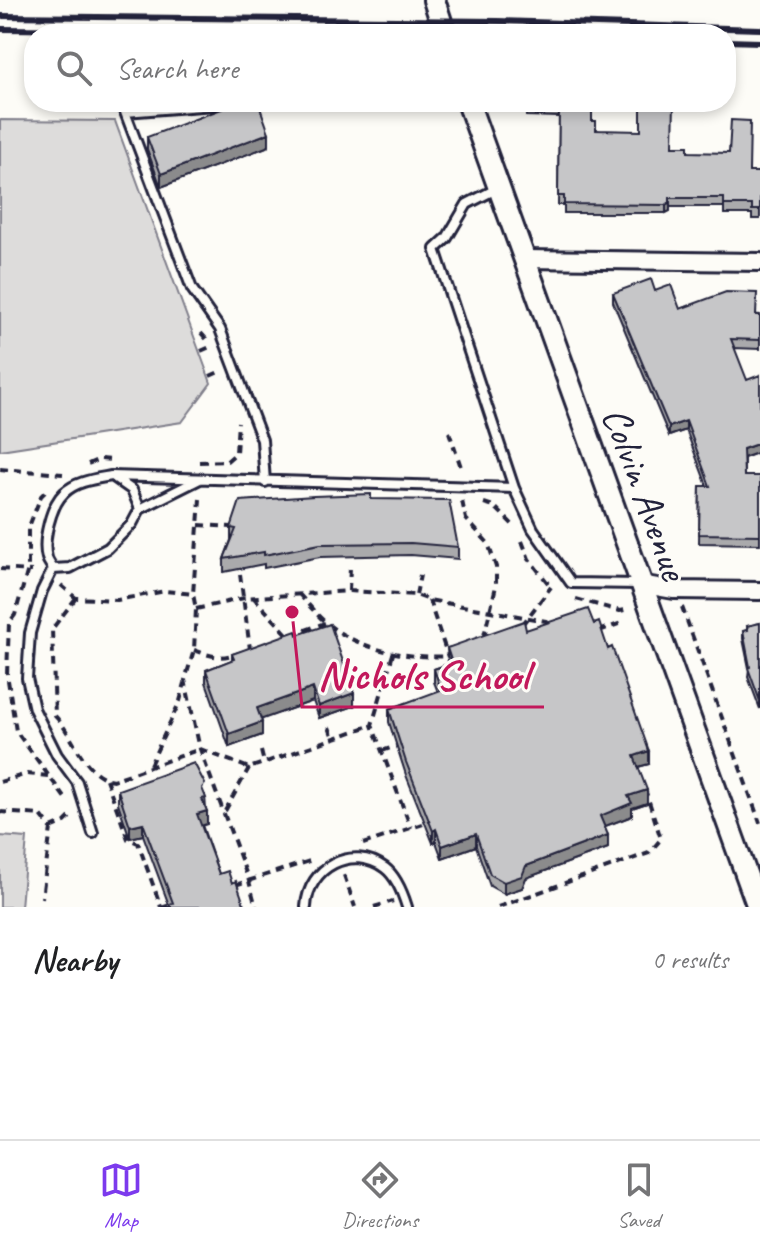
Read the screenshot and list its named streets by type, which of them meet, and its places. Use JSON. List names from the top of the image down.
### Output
{
  "streets": {
    "street": ["Colvin Avenue"]
  },
  "places": ["Nichols School"],
  "page": {
    "search": "Search here",
    "heading": ["Nearby", "0 results"],
    "nav": ["Map", "Directions", "Saved"]
  }
}
